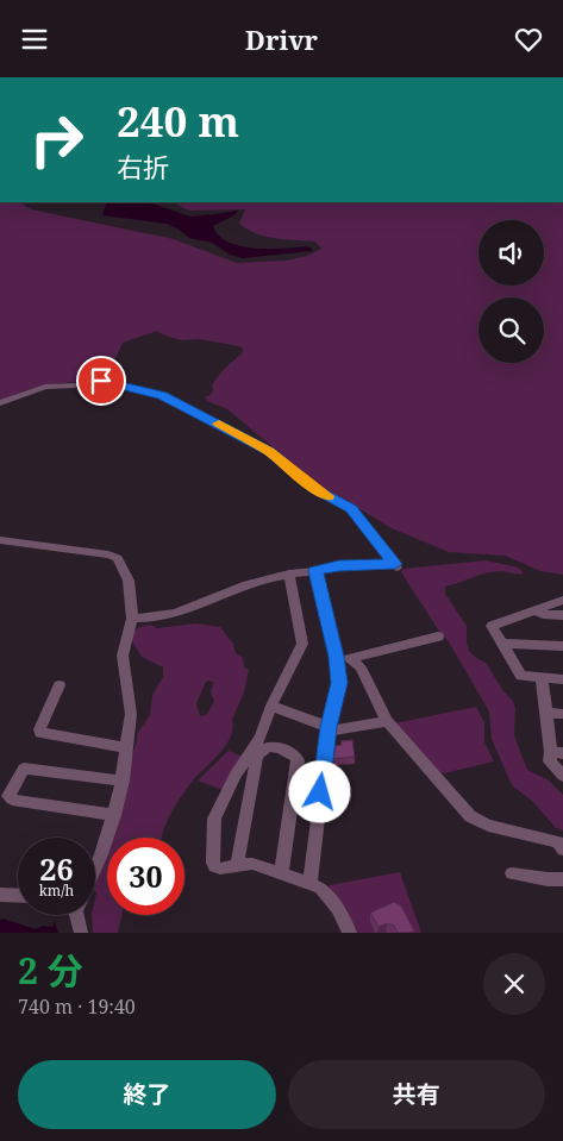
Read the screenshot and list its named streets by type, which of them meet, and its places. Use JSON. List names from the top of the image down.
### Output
{
  "page": {
    "header": "Drivr",
    "turn": ["240 m", "右折"],
    "speed": "26 km/h",
    "limit": "30",
    "heading": ["2 分", "740 m · 19:40"],
    "buttons": ["終了", "共有"]
  }
}
